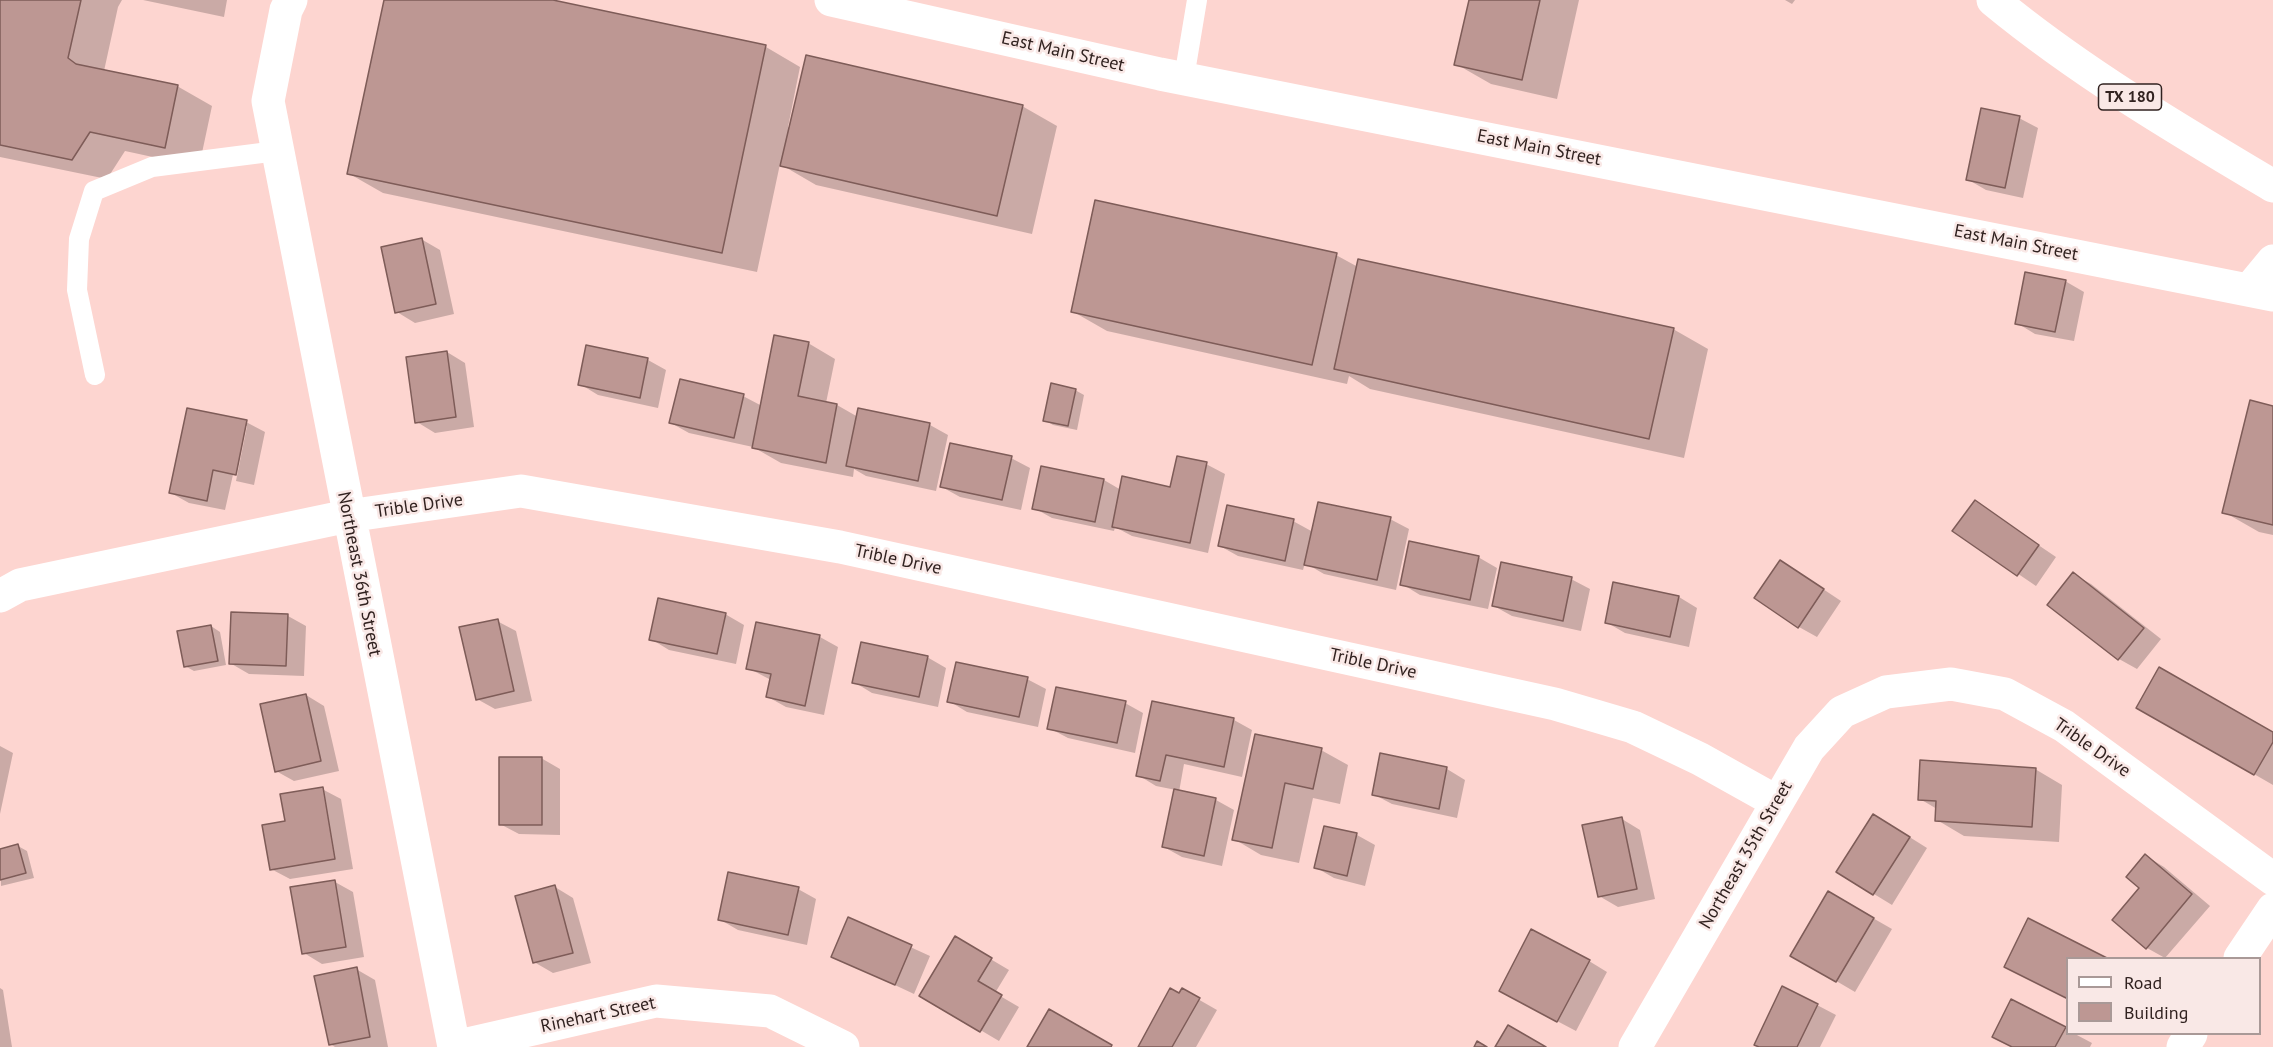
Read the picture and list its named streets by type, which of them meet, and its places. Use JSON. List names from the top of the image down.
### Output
{
  "streets": {
    "street": [
      "East Main Street",
      "TX 180",
      "Trible Drive",
      "Northeast 36th Street",
      "Northeast 35th Street",
      "Rinehart Street"
    ]
  },
  "crossings": [
    ["Trible Drive", "Northeast 36th Street"],
    ["Trible Drive", "Northeast 35th Street"],
    ["Northeast 36th Street", "Rinehart Street"]
  ],
  "legend": ["Road", "Building"]
}
